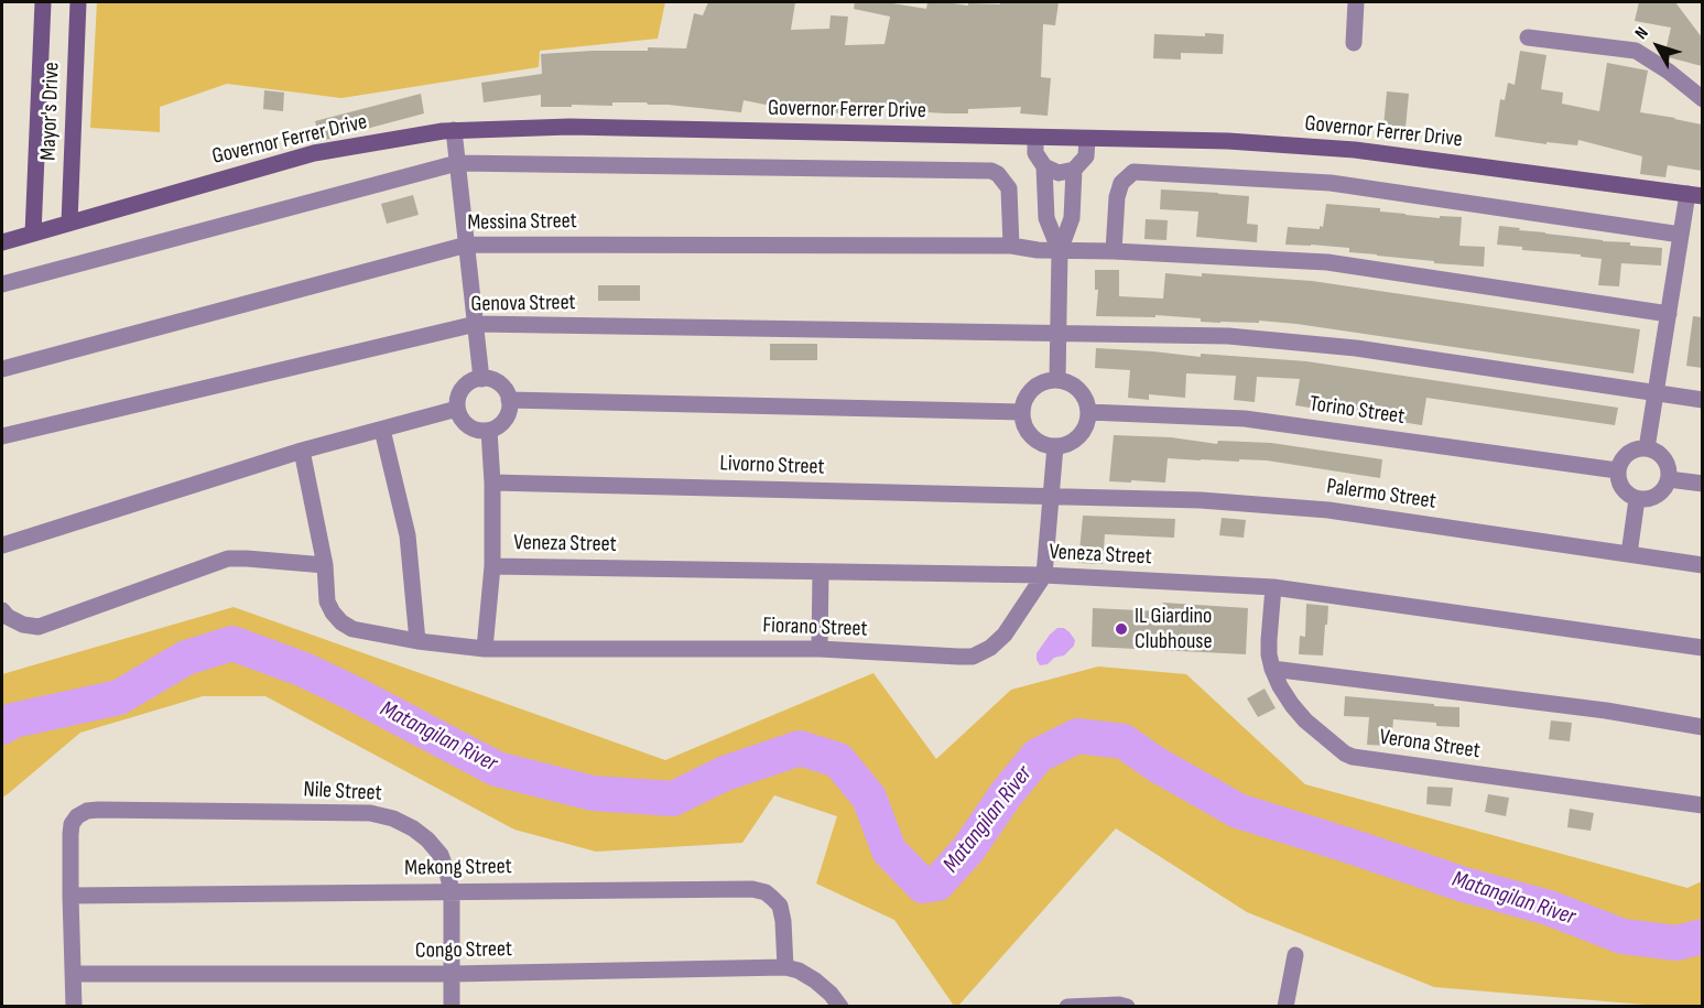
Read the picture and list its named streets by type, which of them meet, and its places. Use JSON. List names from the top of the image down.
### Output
{
  "streets": {
    "main road": ["Governor Ferrer Drive", "Mayor's Drive"],
    "street": [
      "Messina Street",
      "Genova Street",
      "Torino Street",
      "Livorno Street",
      "Palermo Street",
      "Veneza Street",
      "Fiorano Street",
      "Verona Street",
      "Nile Street",
      "Mekong Street",
      "Congo Street"
    ]
  },
  "crossings": [
    ["Governor Ferrer Drive", "Mayor's Drive"],
    ["Torino Street", "Fiorano Street"],
    ["Livorno Street", "Palermo Street"],
    ["Livorno Street", "Fiorano Street"],
    ["Palermo Street", "Fiorano Street"],
    ["Veneza Street", "Fiorano Street"],
    ["Veneza Street", "Verona Street"],
    ["Nile Street", "Mekong Street"],
    ["Nile Street", "Congo Street"],
    ["Mekong Street", "Congo Street"]
  ],
  "water": ["Matangilan River"],
  "places": ["IL Giardino Clubhouse"],
  "north": "top left"
}
